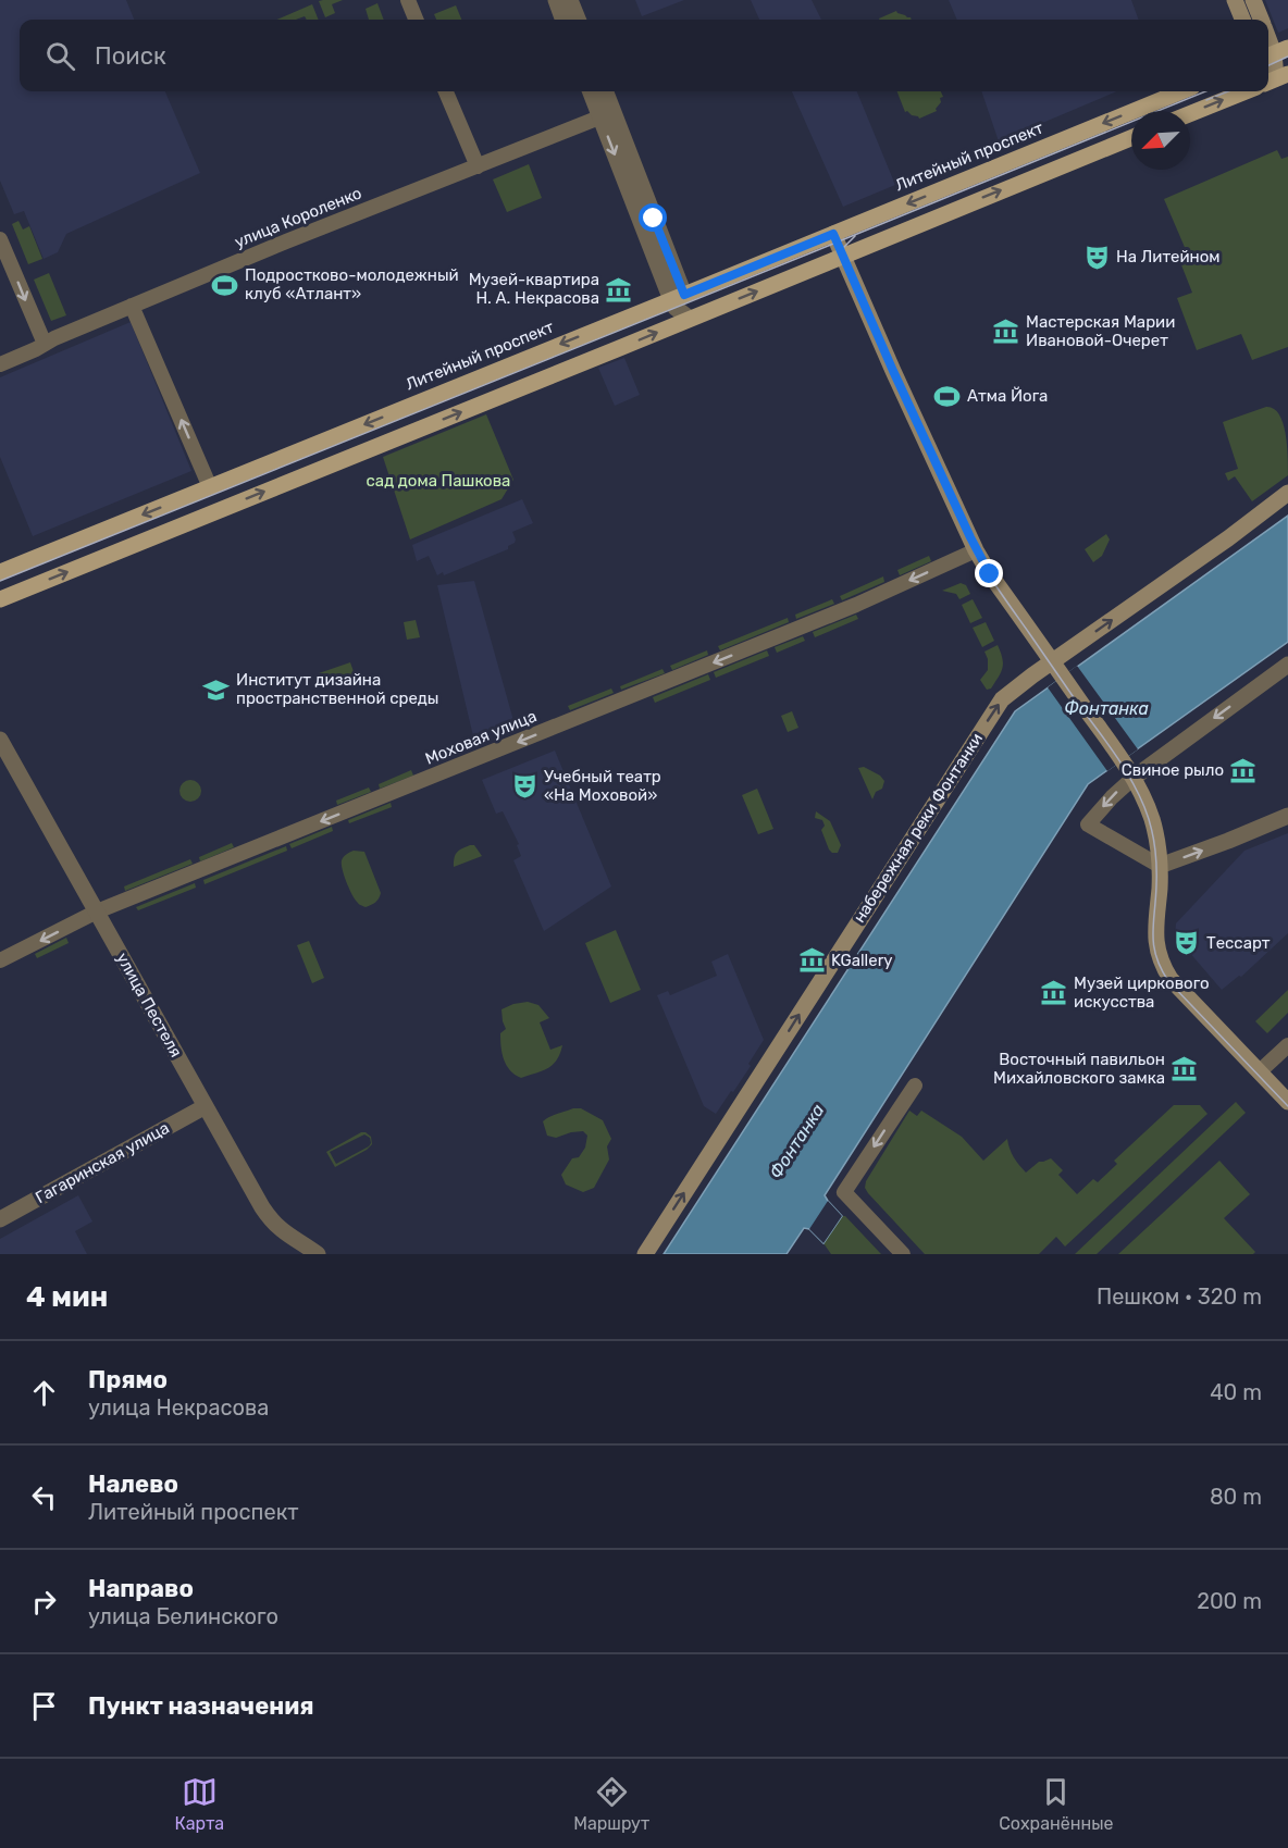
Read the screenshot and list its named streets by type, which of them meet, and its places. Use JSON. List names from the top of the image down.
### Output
{
  "streets": {
    "main road": ["Литейный проспект", "набережная реки Фонтанки"],
    "street": [
      "улица Короленко",
      "Моховая улица",
      "улица Пестеля",
      "Гагаринская улица"
    ]
  },
  "crossings": [
    ["Моховая улица", "улица Пестеля"],
    ["улица Пестеля", "Гагаринская улица"]
  ],
  "one_way": ["Моховая улица", "набережная реки Фонтанки"],
  "water": ["Фонтанка"],
  "parks": ["сад дома Пашкова"],
  "places": {
    "theatre": ["На Литейном", "Учебный театр «На Моховой»", "Тессарт"],
    "sports": ["Подростково-молодежный клуб «Атлант»", "Атма Йога"],
    "museum": [
      "Музей-квартира Н. А. Некрасова",
      "Мастерская Марии Ивановой-Очерет",
      "Свиное рыло",
      "KGallery",
      "Музей циркового искусства",
      "Восточный павильон Михайловского замка"
    ],
    "school or university": ["Институт дизайна пространственной среды"]
  },
  "north": "bottom left",
  "page": {
    "search": "Поиск",
    "heading": ["4 мин", "Пешком · 320 m"],
    "list": [
      ["Прямо", "улица Некрасова", "40 m"],
      ["Налево", "Литейный проспект", "80 m"],
      ["Направо", "улица Белинского", "200 m"],
      "Пункт назначения"
    ],
    "nav": ["Карта", "Маршрут", "Сохранённые"]
  }
}
